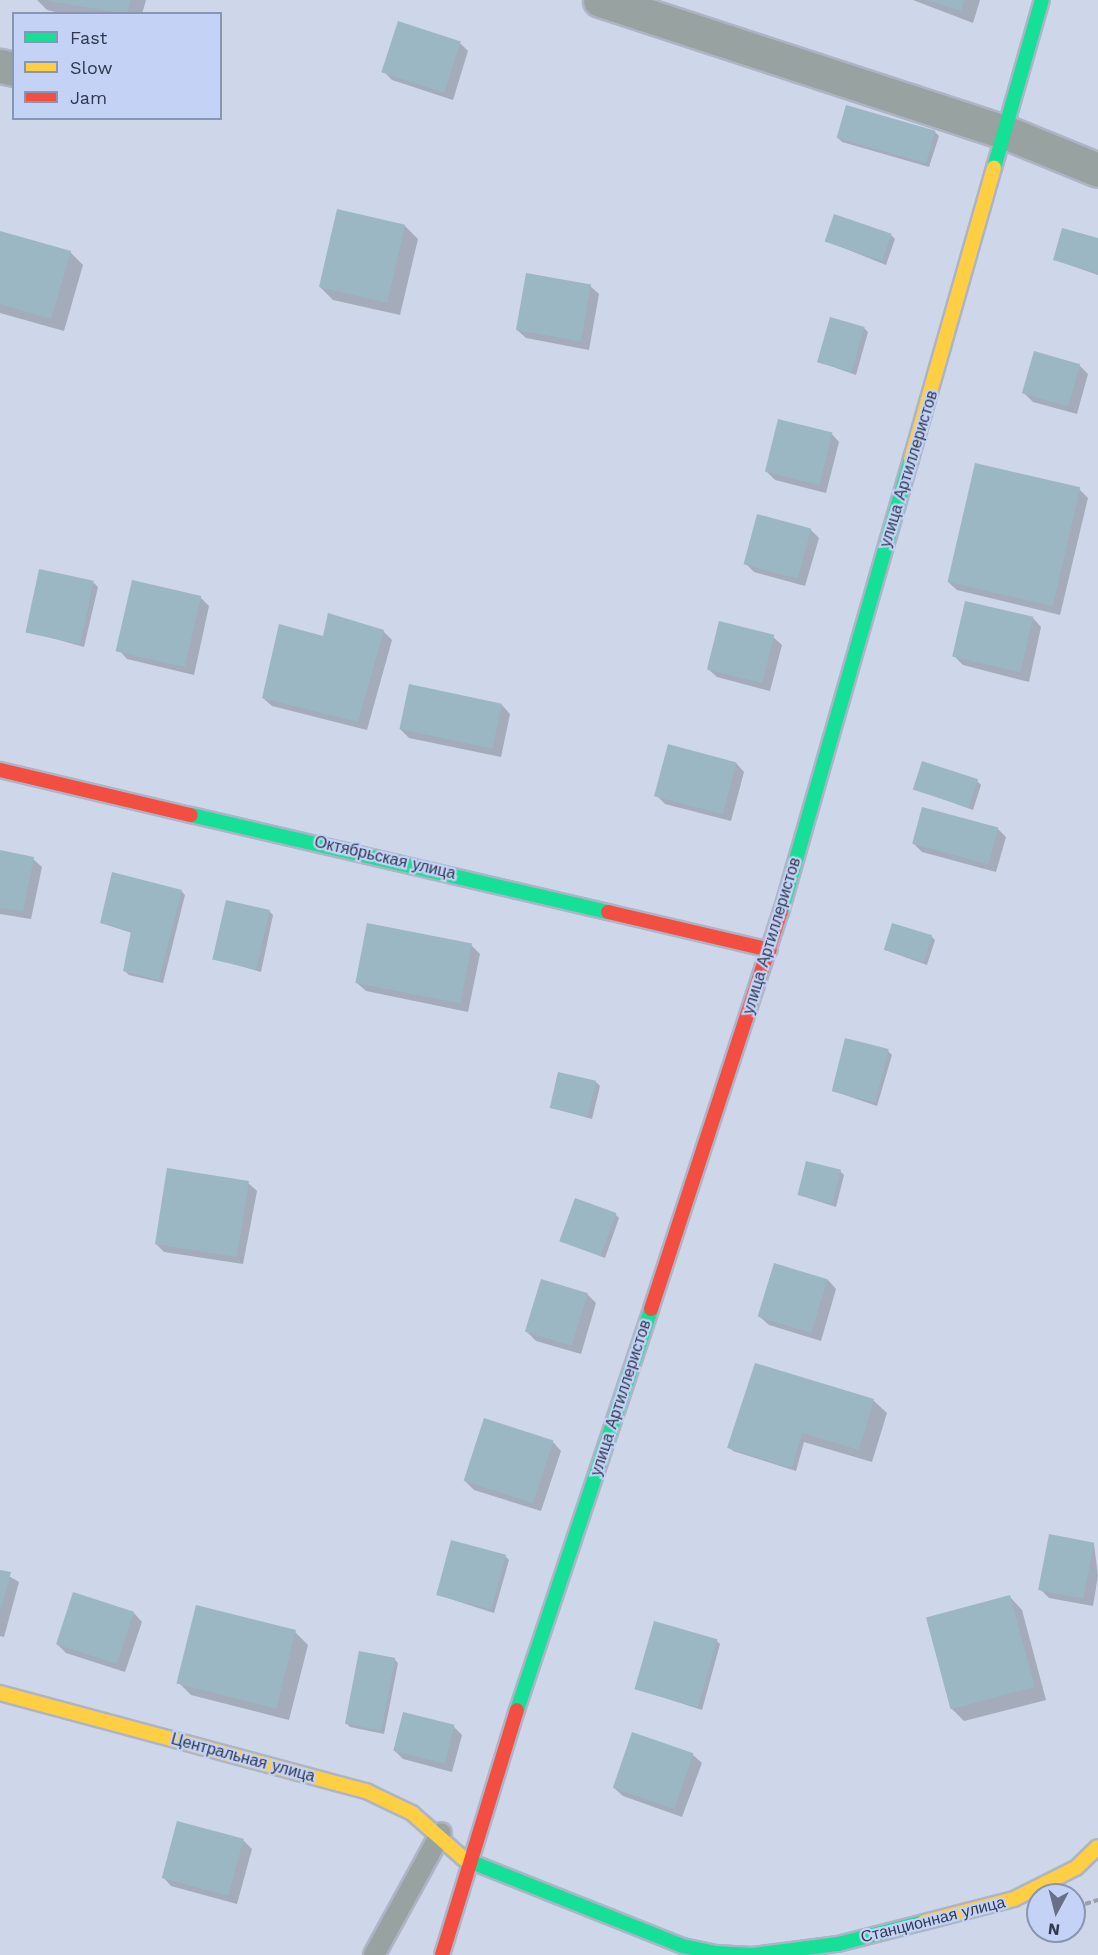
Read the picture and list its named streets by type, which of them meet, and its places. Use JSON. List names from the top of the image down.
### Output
{
  "streets": {
    "main road": [
      "улица Артиллеристов",
      "Октябрьская улица",
      "Центральная улица",
      "Станционная улица"
    ]
  },
  "crossings": [
    ["улица Артиллеристов", "Октябрьская улица"],
    ["улица Артиллеристов", "Центральная улица"],
    ["улица Артиллеристов", "Станционная улица"],
    ["Центральная улица", "Станционная улица"]
  ],
  "legend": ["Fast", "Slow", "Jam"],
  "north": "bottom"
}
